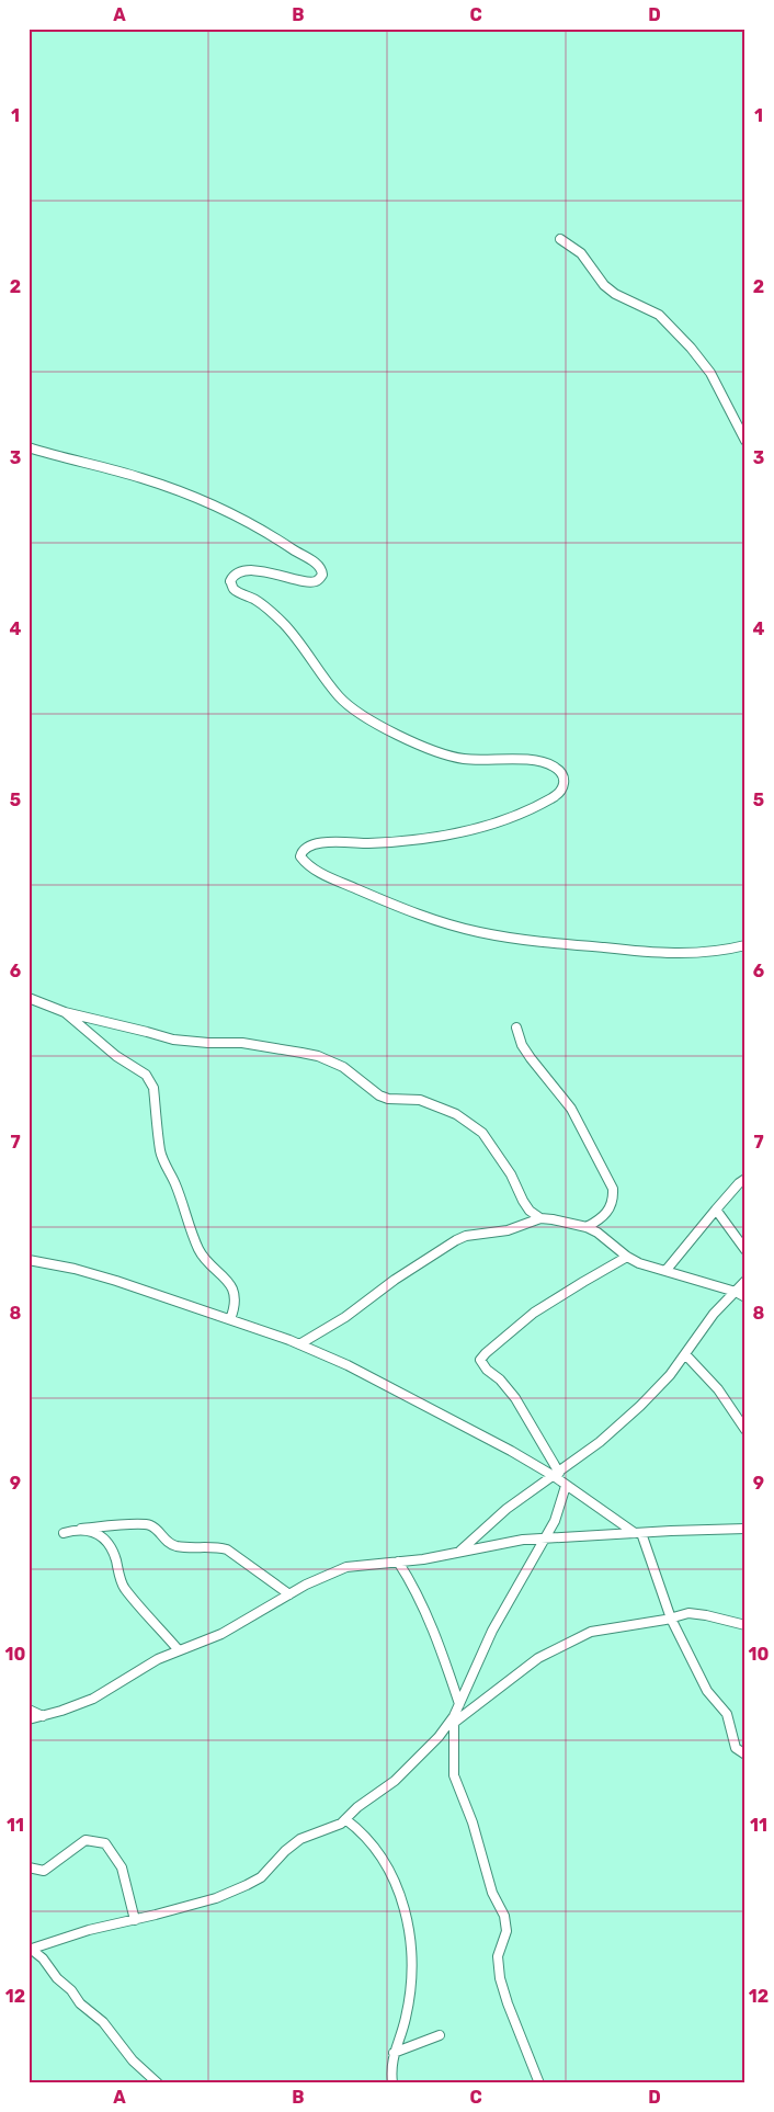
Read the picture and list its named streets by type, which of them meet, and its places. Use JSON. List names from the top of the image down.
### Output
{
  "grid": {
    "columns": [
      "A",
      "B",
      "C",
      "D"
    ],
    "rows": [
      "1",
      "2",
      "3",
      "4",
      "5",
      "6",
      "7",
      "8",
      "9",
      "10",
      "11",
      "12"
    ]
  }
}
